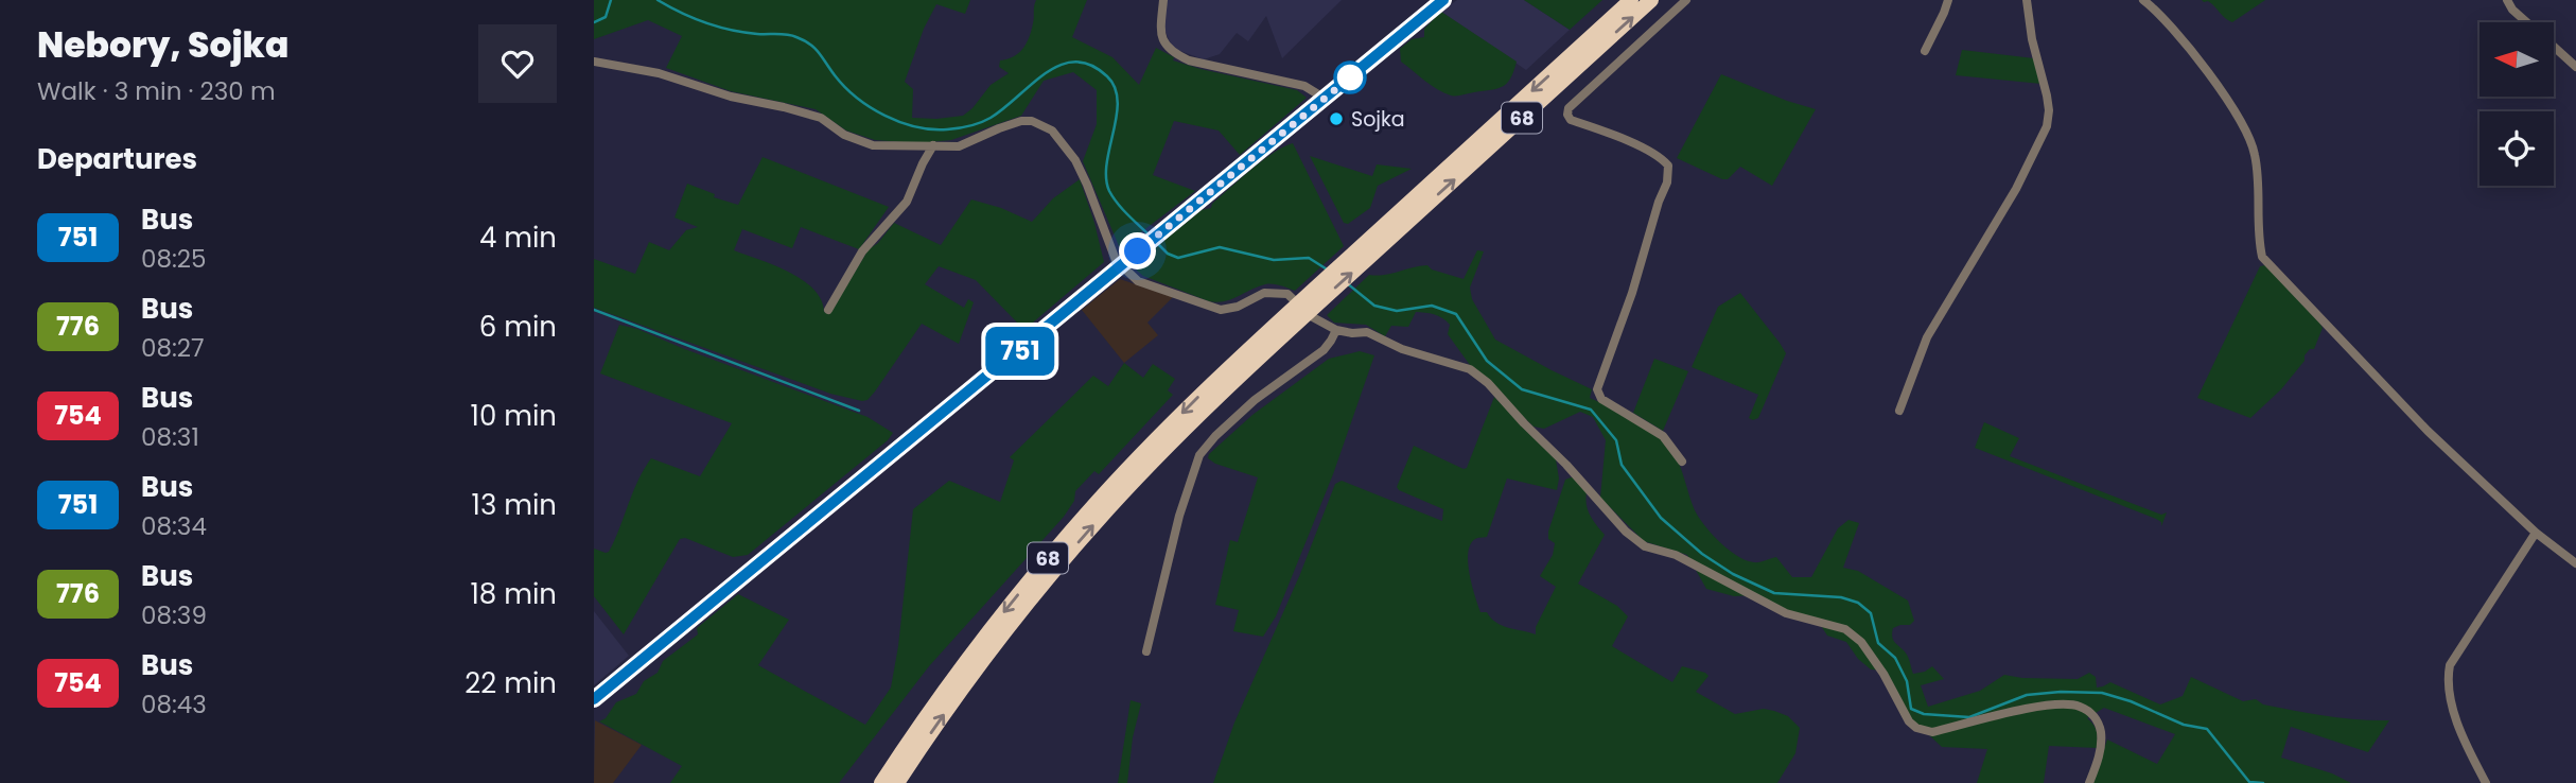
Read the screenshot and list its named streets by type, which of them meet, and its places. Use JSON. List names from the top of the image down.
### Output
{
  "streets": {
    "highway": ["68"]
  },
  "places": ["Sojka"],
  "lines": ["bus line 751"],
  "north": "left",
  "page": {
    "heading": [
      ["Nebory, Sojka", "Walk · 3 min · 230 m"],
      "Departures"
    ],
    "on_map": "751",
    "list": [
      {
        "mark": "751",
        "name": "Bus",
        "note": "08:25",
        "value": "4 min"
      },
      {
        "mark": "776",
        "name": "Bus",
        "note": "08:27",
        "value": "6 min"
      },
      {
        "mark": "754",
        "name": "Bus",
        "note": "08:31",
        "value": "10 min"
      },
      {
        "mark": "751",
        "name": "Bus",
        "note": "08:34",
        "value": "13 min"
      },
      {
        "mark": "776",
        "name": "Bus",
        "note": "08:39",
        "value": "18 min"
      },
      {
        "mark": "754",
        "name": "Bus",
        "note": "08:43",
        "value": "22 min"
      }
    ]
  }
}
